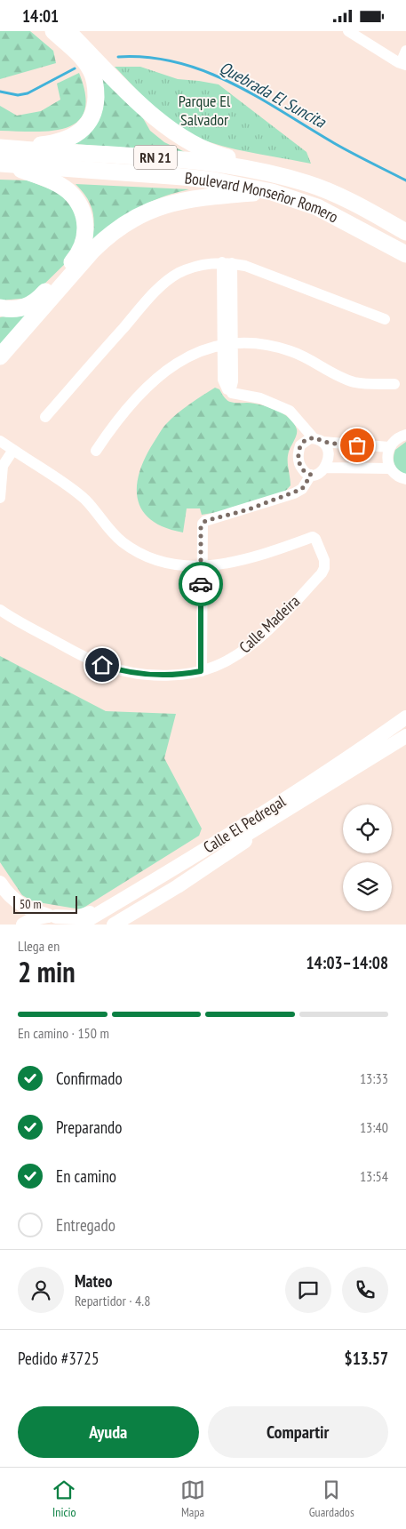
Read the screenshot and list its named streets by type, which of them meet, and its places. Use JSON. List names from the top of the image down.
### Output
{
  "streets": {
    "highway": ["RN 21", "Boulevard Monseñor Romero"],
    "main road": ["Calle El Pedregal"],
    "street": ["Calle Madeira"]
  },
  "water": ["Quebrada El Suncita"],
  "parks": ["Parque El Salvador"],
  "scale_bar": "50 m",
  "page": {
    "status": "14:01",
    "scale": "50 m",
    "heading": ["2 min", "Llega en", "14:03–14:08"],
    "panel": [
      "Mateo",
      "Repartidor · 4.8",
      "Pedido #3725",
      "$13.57"
    ],
    "bar": "En camino · 150 m",
    "list": [
      ["Confirmado", "13:33"],
      ["Preparando", "13:40"],
      ["En camino", "13:54"],
      "Entregado"
    ],
    "buttons": ["Ayuda", "Compartir"],
    "tabs": ["Inicio", "Mapa", "Guardados"]
  }
}
